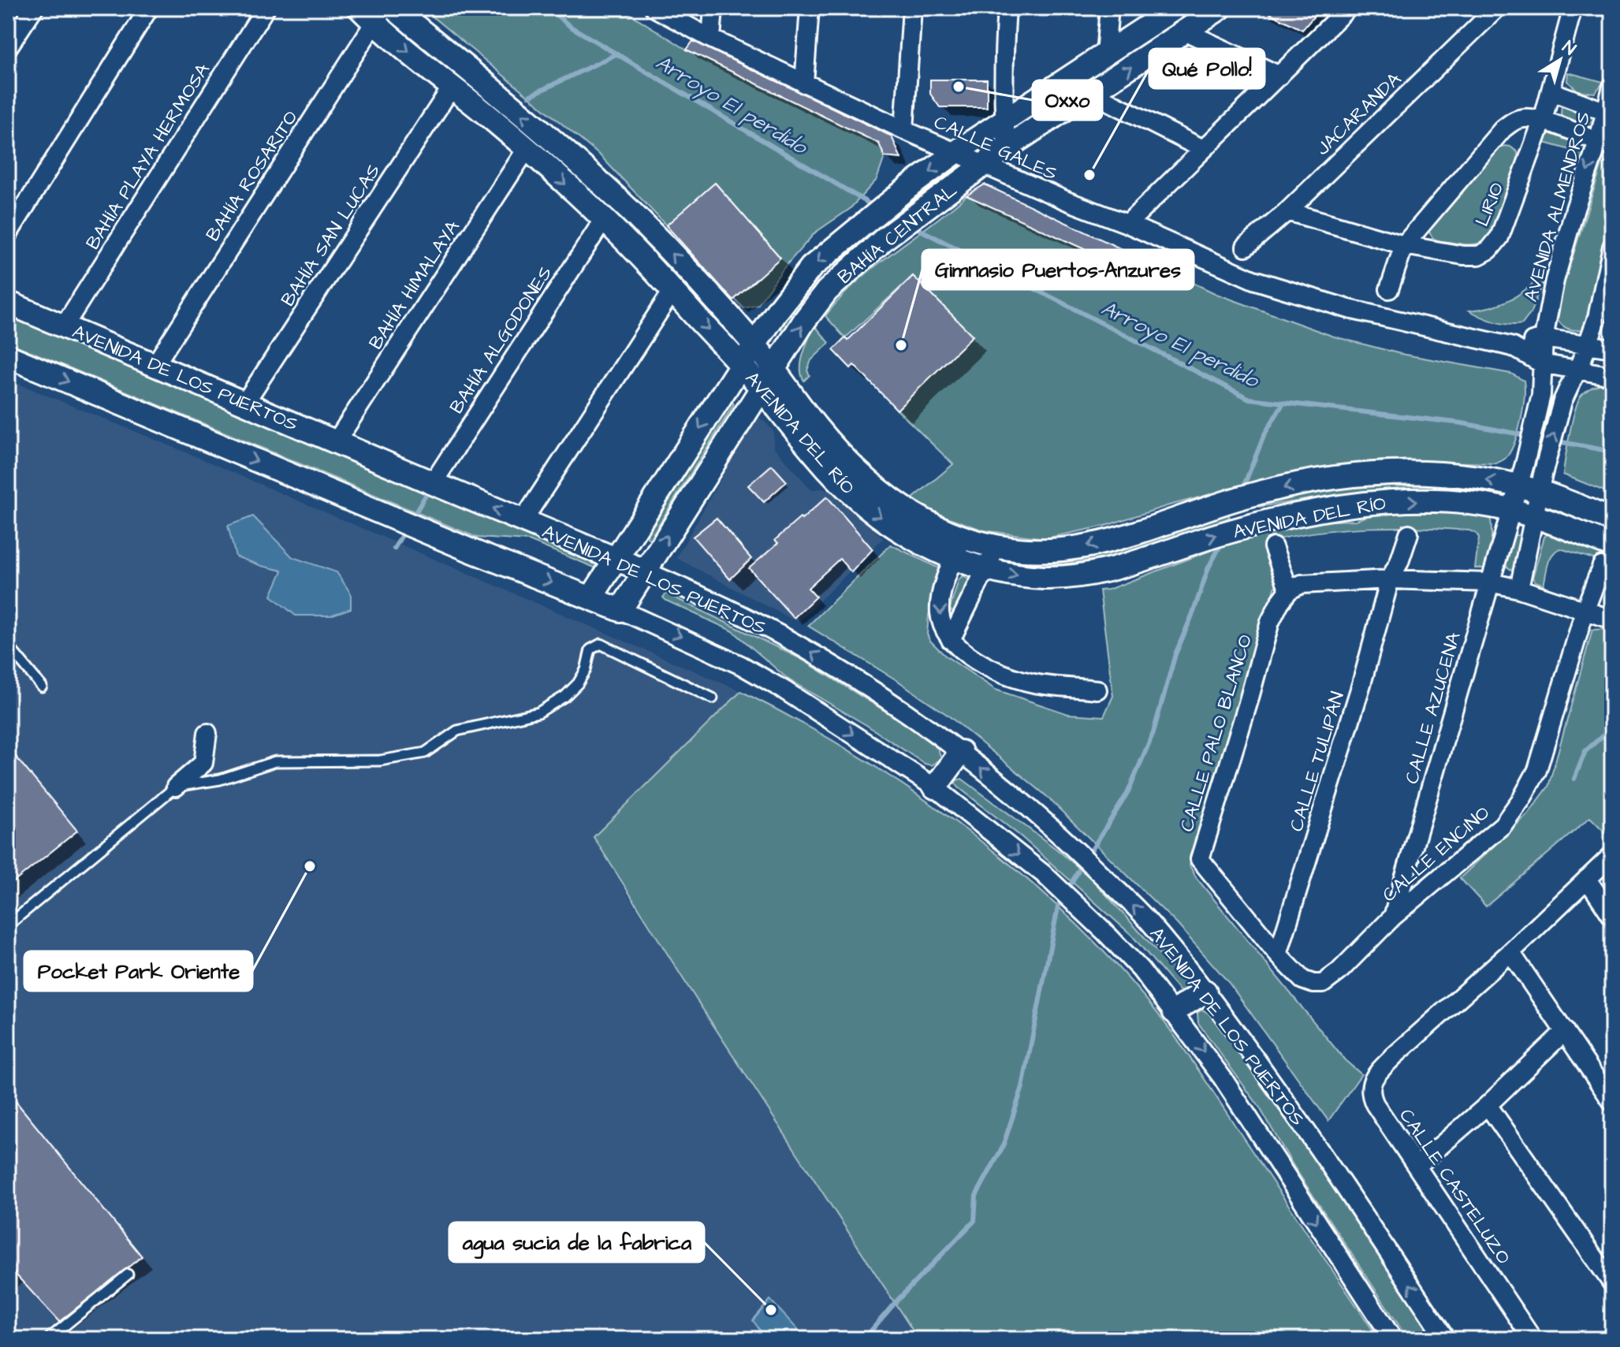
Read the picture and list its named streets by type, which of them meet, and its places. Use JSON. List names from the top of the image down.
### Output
{
  "streets": {
    "street": [
      "JACARANDA",
      "CALLE GALES",
      "BAHÍA PLAYA HERMOSA",
      "BAHÍA ROSARITO",
      "LIRIO",
      "AVENIDA ALMENDROS",
      "BAHÍA CENTRAL",
      "BAHÍA SAN LUCAS",
      "BAHÍA HIMALAYA",
      "BAHÍA ALGODONES",
      "AVENIDA DE LOS PUERTOS",
      "AVENIDA DEL RÍO",
      "CALLE AZUCENA",
      "CALLE PALO BLANCO",
      "CALLE TULIPÁN",
      "CALLE ENCINO",
      "CALLE CASTELUZO"
    ]
  },
  "crossings": [
    ["JACARANDA", "LIRIO"],
    ["CALLE GALES", "AVENIDA ALMENDROS"],
    ["CALLE GALES", "BAHÍA CENTRAL"],
    ["BAHÍA PLAYA HERMOSA", "AVENIDA DE LOS PUERTOS"],
    ["BAHÍA ROSARITO", "AVENIDA DE LOS PUERTOS"],
    ["BAHÍA ROSARITO", "AVENIDA DEL RÍO"],
    ["AVENIDA ALMENDROS", "AVENIDA DEL RÍO"],
    ["AVENIDA ALMENDROS", "CALLE AZUCENA"],
    ["BAHÍA CENTRAL", "AVENIDA DE LOS PUERTOS"],
    ["BAHÍA CENTRAL", "AVENIDA DEL RÍO"],
    ["BAHÍA SAN LUCAS", "AVENIDA DE LOS PUERTOS"],
    ["BAHÍA SAN LUCAS", "AVENIDA DEL RÍO"],
    ["BAHÍA HIMALAYA", "AVENIDA DE LOS PUERTOS"],
    ["BAHÍA HIMALAYA", "AVENIDA DEL RÍO"],
    ["BAHÍA ALGODONES", "AVENIDA DE LOS PUERTOS"],
    ["BAHÍA ALGODONES", "AVENIDA DEL RÍO"],
    ["AVENIDA DEL RÍO", "CALLE AZUCENA"],
    ["CALLE AZUCENA", "CALLE ENCINO"],
    ["CALLE PALO BLANCO", "CALLE TULIPÁN"],
    ["CALLE PALO BLANCO", "CALLE ENCINO"]
  ],
  "water": ["Arroyo El perdido"],
  "places": [
    "Oxxo",
    "Qué Pollo!",
    "Gimnasio Puertos-Anzures",
    "Pocket Park Oriente",
    "agua sucia de la fabrica"
  ],
  "north": "top right"
}
